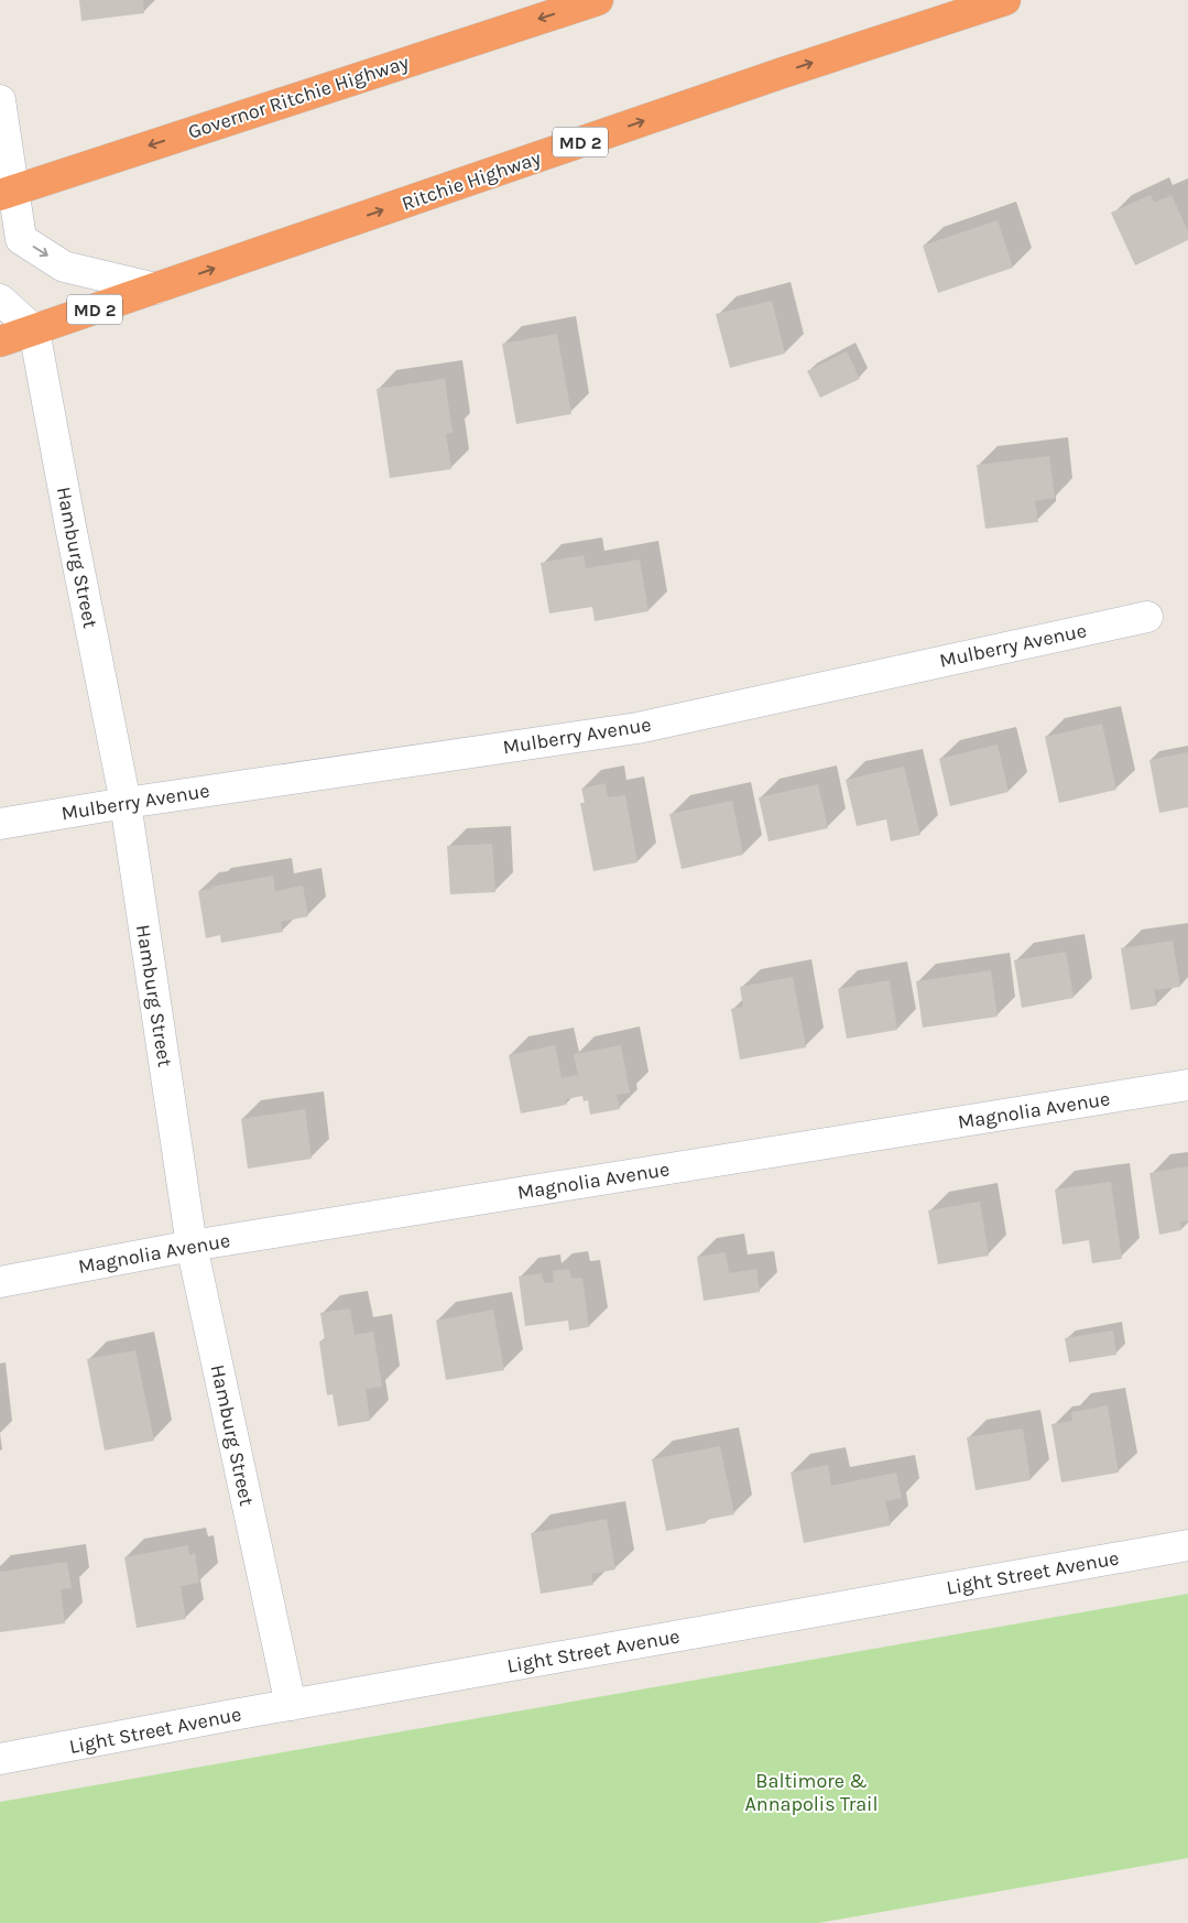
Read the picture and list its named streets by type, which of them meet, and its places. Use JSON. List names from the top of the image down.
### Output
{
  "streets": {
    "highway": ["Governor Ritchie Highway", "MD 2", "Ritchie Highway"],
    "street": [
      "Hamburg Street",
      "Mulberry Avenue",
      "Magnolia Avenue",
      "Light Street Avenue"
    ]
  },
  "crossings": [
    ["Ritchie Highway", "Hamburg Street"],
    ["Hamburg Street", "Mulberry Avenue"],
    ["Hamburg Street", "Magnolia Avenue"],
    ["Hamburg Street", "Light Street Avenue"]
  ],
  "one_way": ["Governor Ritchie Highway", "Ritchie Highway"],
  "parks": ["Baltimore & Annapolis Trail"]
}
